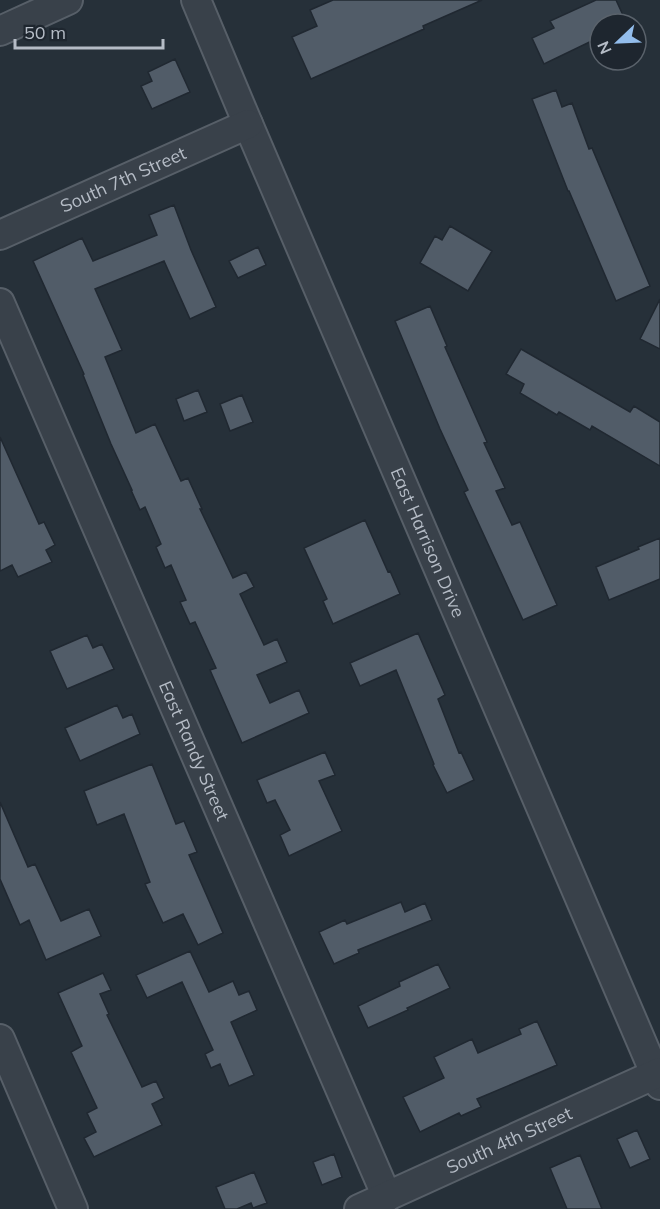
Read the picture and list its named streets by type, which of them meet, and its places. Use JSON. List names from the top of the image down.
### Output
{
  "streets": {
    "street": [
      "South 7th Street",
      "East Harrison Drive",
      "East Randy Street",
      "South 4th Street"
    ]
  },
  "crossings": [
    ["South 7th Street", "East Harrison Drive"],
    ["East Harrison Drive", "South 4th Street"],
    ["East Randy Street", "South 4th Street"]
  ],
  "scale_bar": "50 m",
  "north": "bottom left"
}
